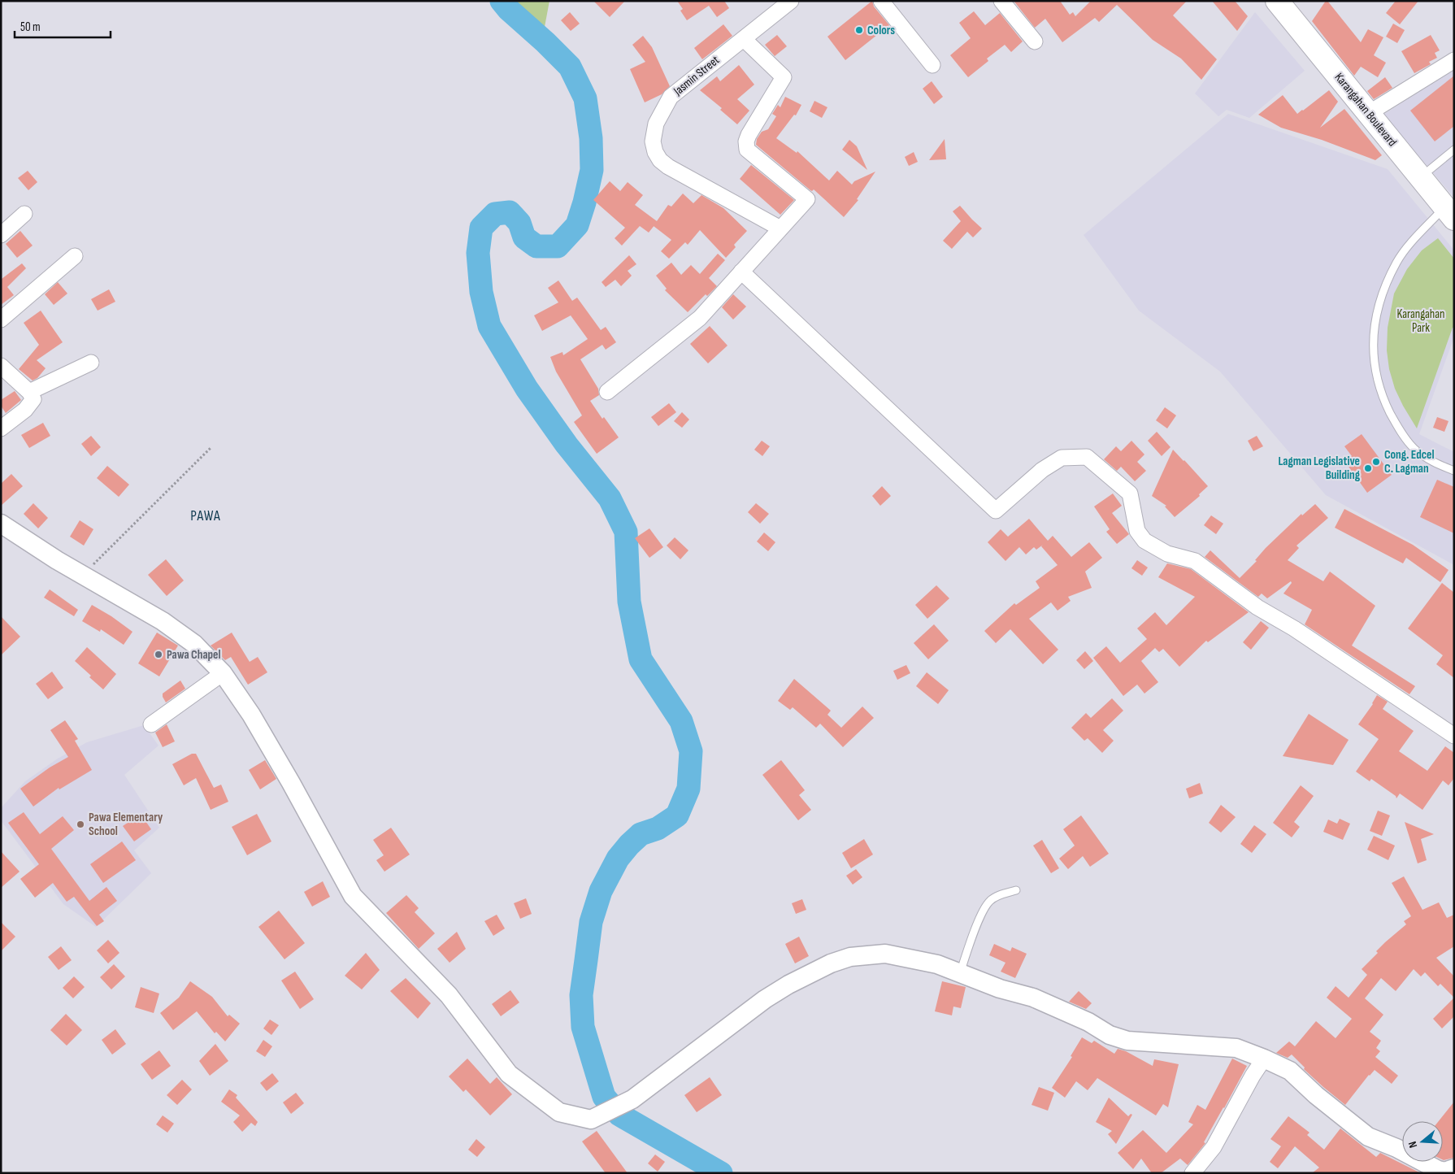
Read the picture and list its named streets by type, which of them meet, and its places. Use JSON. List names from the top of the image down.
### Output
{
  "streets": {
    "main road": ["Karangahan Boulevard"],
    "street": ["Jasmin Street"]
  },
  "districts": ["PAWA"],
  "parks": ["Karangahan Park"],
  "places": [
    "Colors",
    "Cong. Edcel C. Lagman",
    "Lagman Legislative Building",
    "Pawa Chapel",
    "Pawa Elementary School"
  ],
  "scale_bar": "50 m",
  "north": "left"
}
